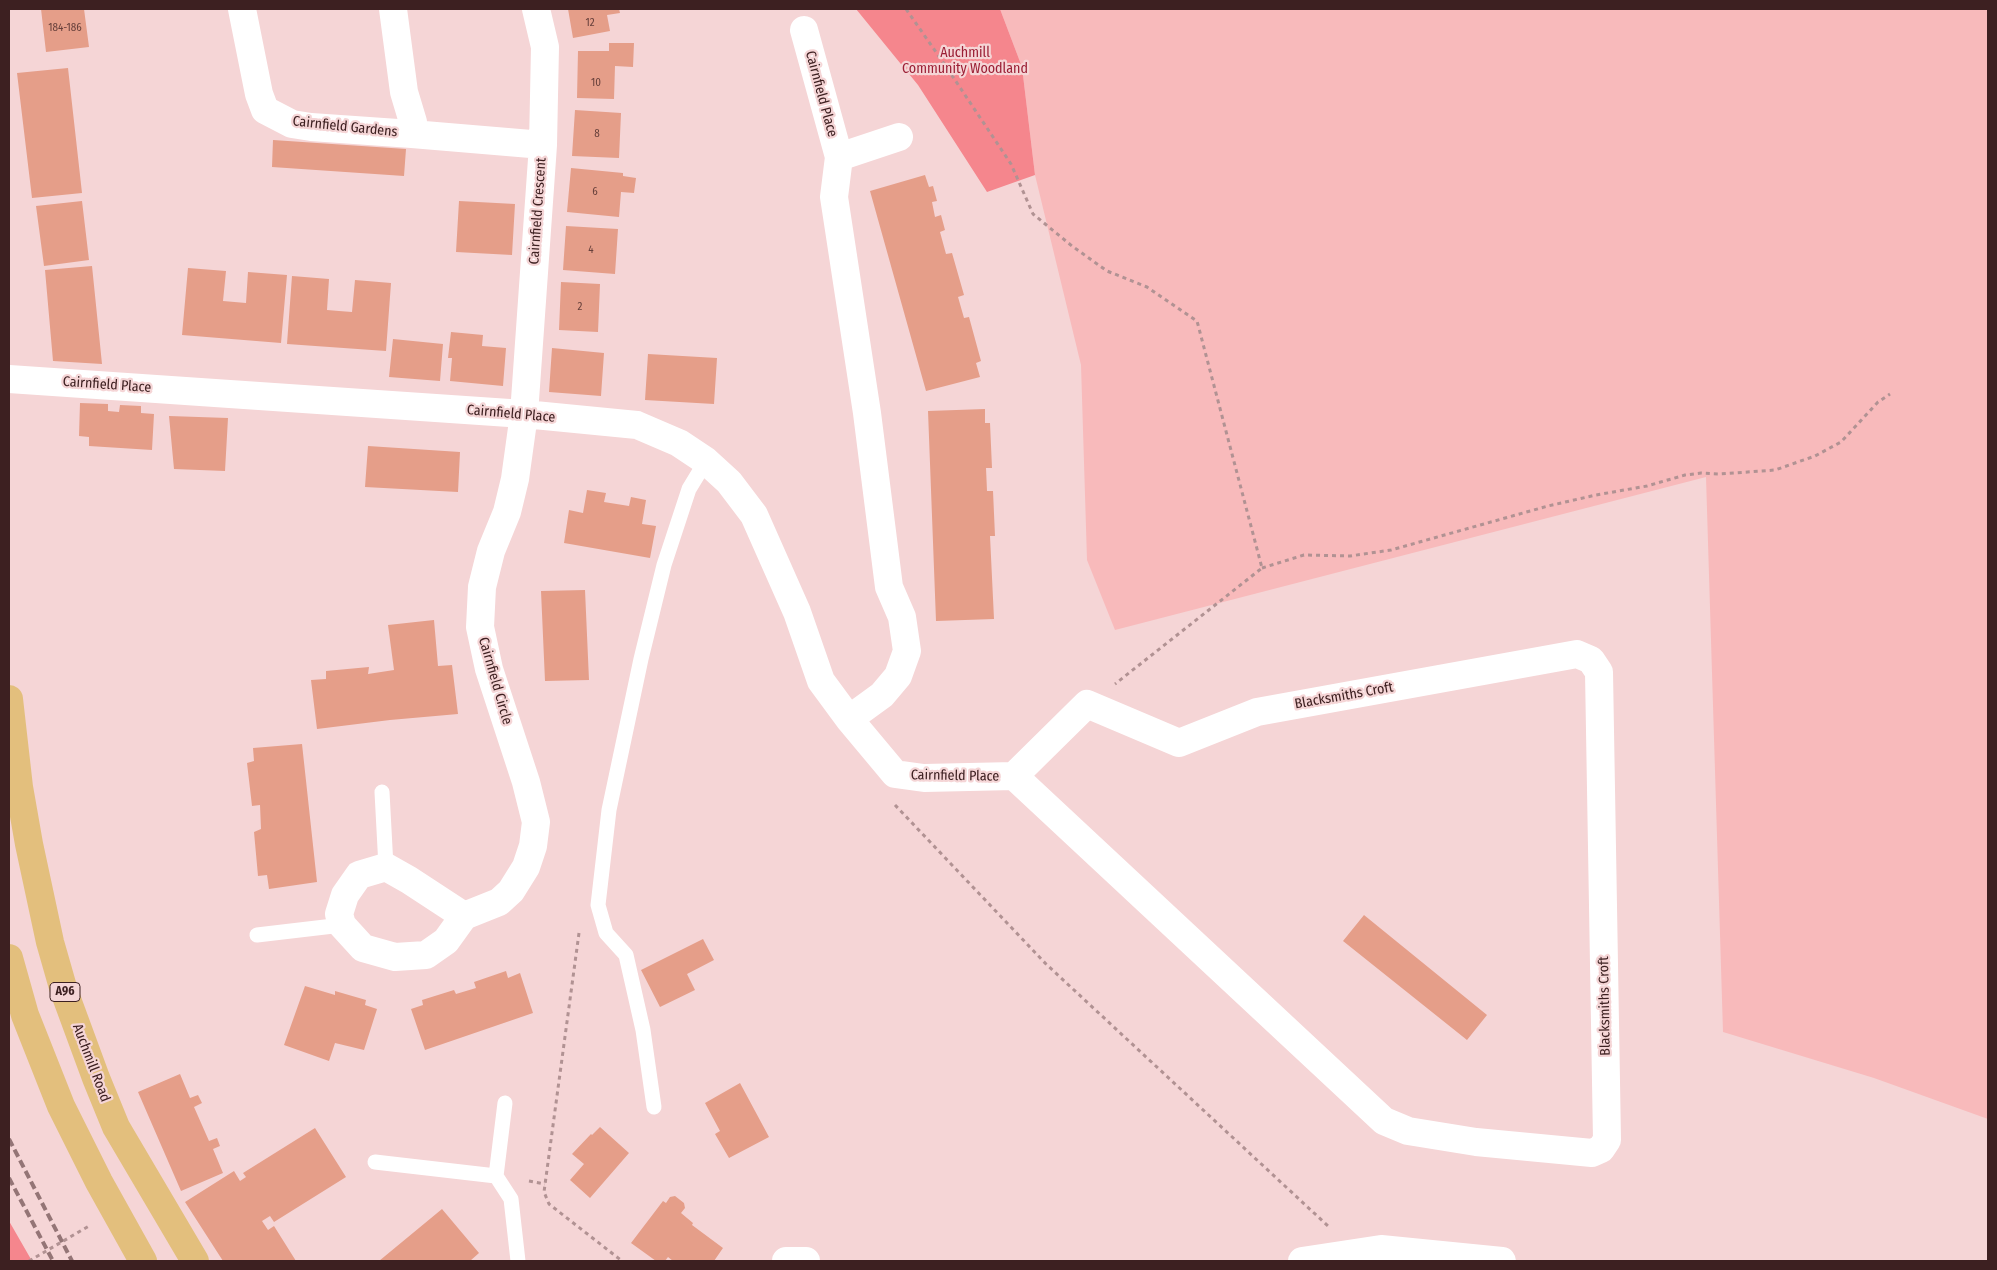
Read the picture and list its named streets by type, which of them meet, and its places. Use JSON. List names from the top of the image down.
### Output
{
  "streets": {
    "main road": ["A96", "Auchmill Road"],
    "street": [
      "Cairnfield Place",
      "Cairnfield Gardens",
      "Cairnfield Crescent",
      "Cairnfield Circle",
      "Blacksmiths Croft"
    ]
  },
  "crossings": [
    ["Cairnfield Place", "Cairnfield Crescent"],
    ["Cairnfield Place", "Cairnfield Circle"],
    ["Cairnfield Place", "Blacksmiths Croft"],
    ["Cairnfield Gardens", "Cairnfield Crescent"],
    ["Cairnfield Crescent", "Cairnfield Circle"]
  ],
  "parks": ["Auchmill Community Woodland"],
  "house_numbers": [
    "12",
    "184-186",
    "10",
    "8",
    "6",
    "4",
    "2"
  ]
}
